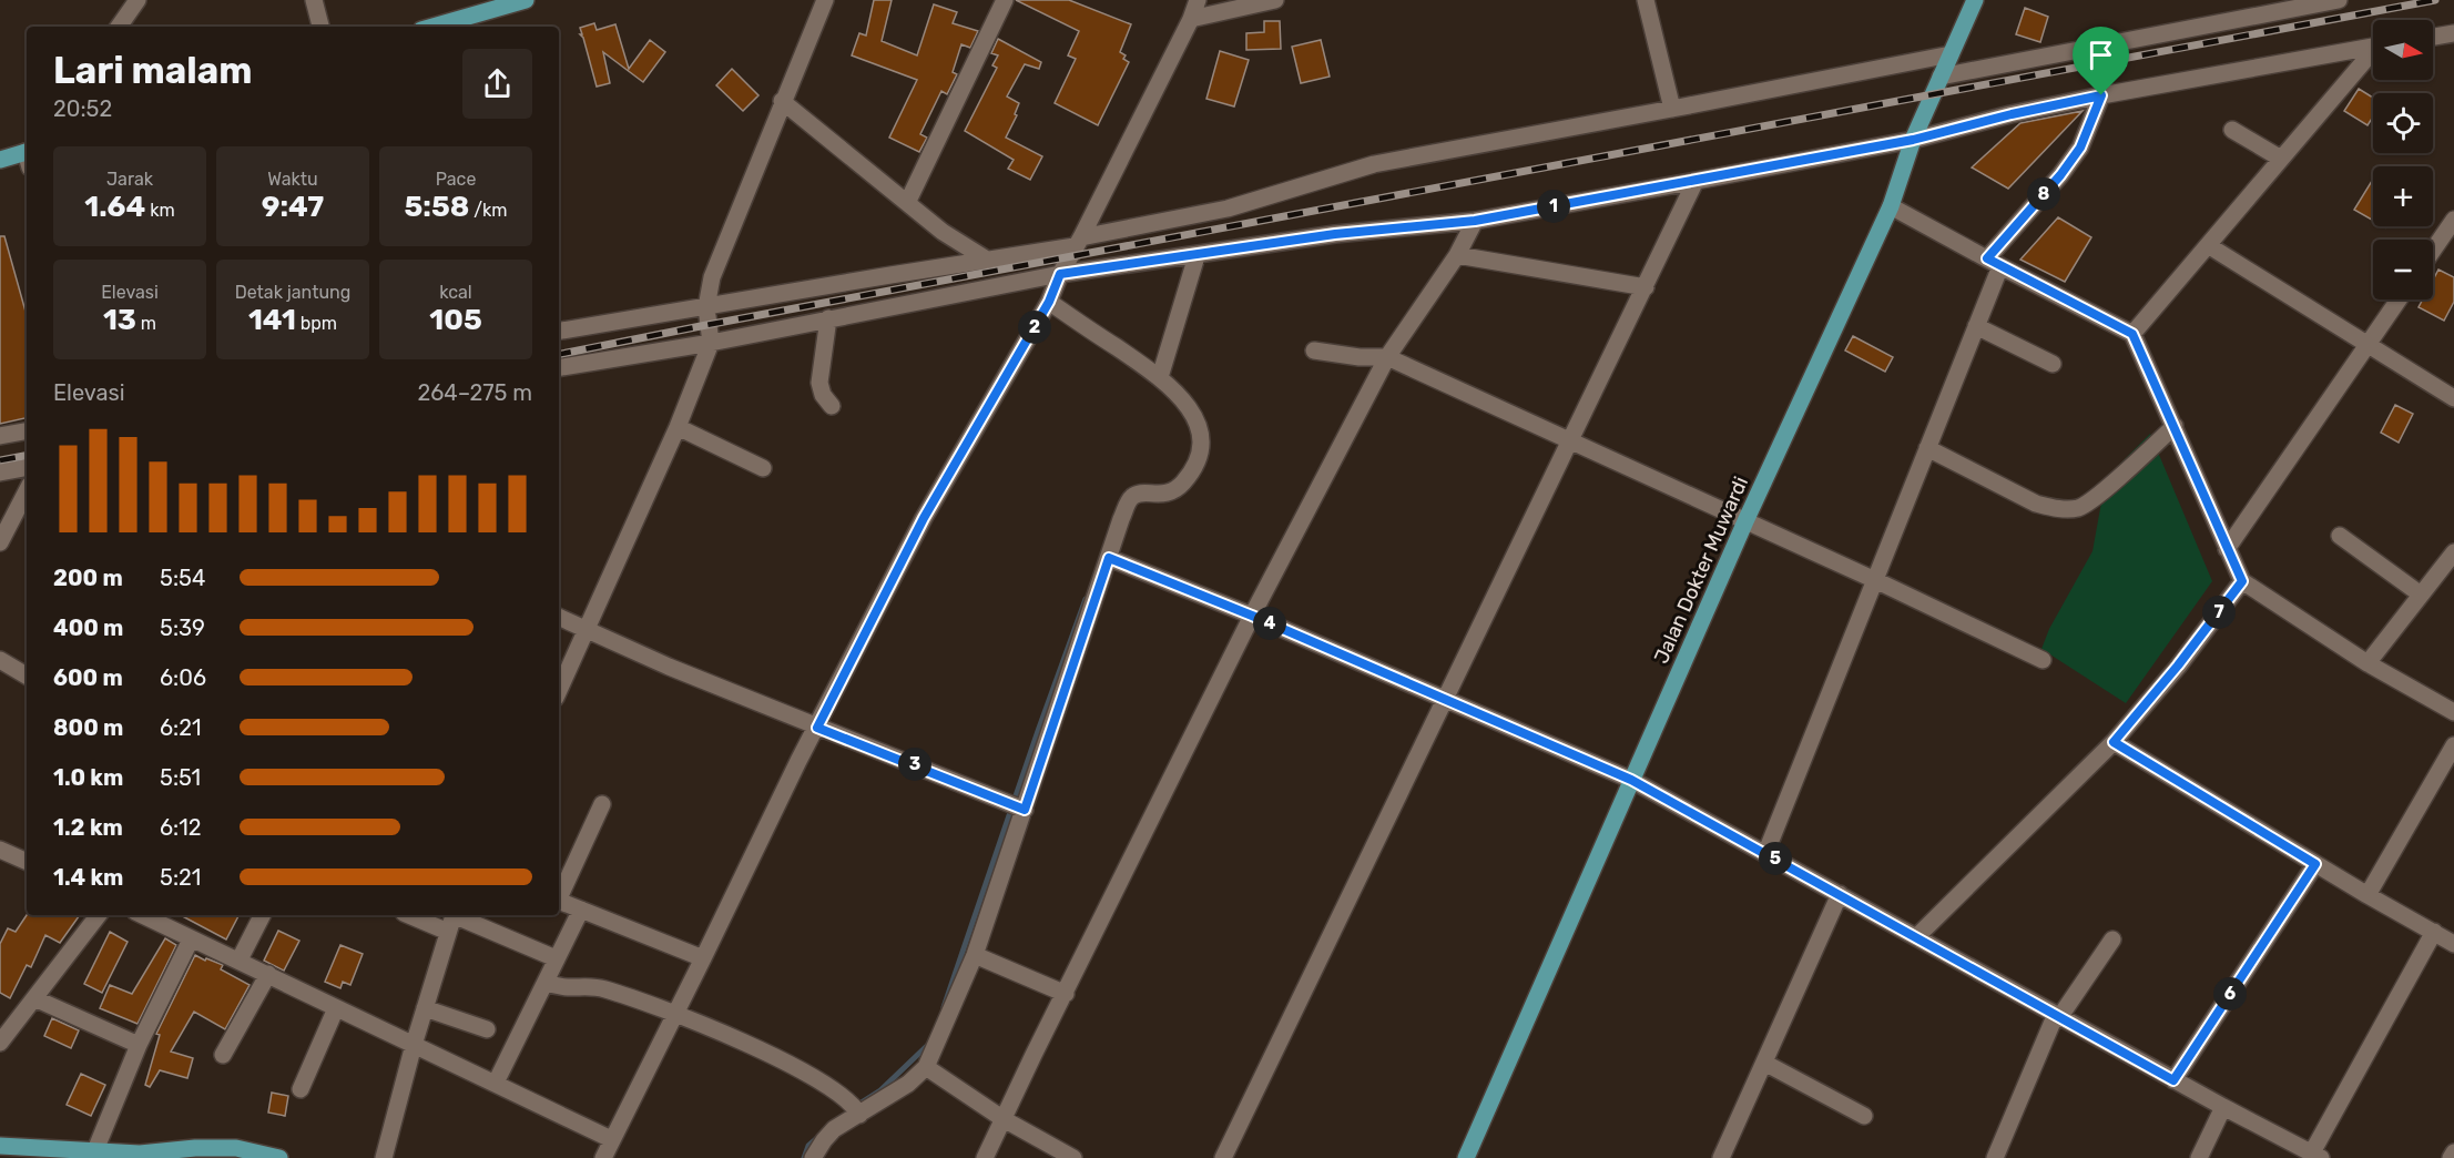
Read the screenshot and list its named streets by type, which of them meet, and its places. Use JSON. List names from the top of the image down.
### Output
{
  "streets": {
    "main road": ["Jalan Dokter Muwardi"]
  },
  "north": "right",
  "page": {
    "map_buttons": ["+", "−"],
    "heading": ["Lari malam", "20:52"],
    "stats": [
      ["Jarak", "1.64 km"],
      ["Waktu", "9:47"],
      ["Pace", "5:58 /km"],
      ["Elevasi", "13 m"],
      ["Detak jantung", "141 bpm"],
      ["kcal", "105"]
    ],
    "pins": [
      "8",
      "1",
      "2",
      "7",
      "4",
      "3",
      "5",
      "6"
    ],
    "chart": ["Elevasi", "264–275 m"],
    "list": [
      {
        "name": "200 m",
        "note": "5:54"
      },
      {
        "name": "400 m",
        "note": "5:39"
      },
      {
        "name": "600 m",
        "note": "6:06"
      },
      {
        "name": "800 m",
        "note": "6:21"
      },
      {
        "name": "1.0 km",
        "note": "5:51"
      },
      {
        "name": "1.2 km",
        "note": "6:12"
      },
      {
        "name": "1.4 km",
        "note": "5:21"
      }
    ]
  }
}
